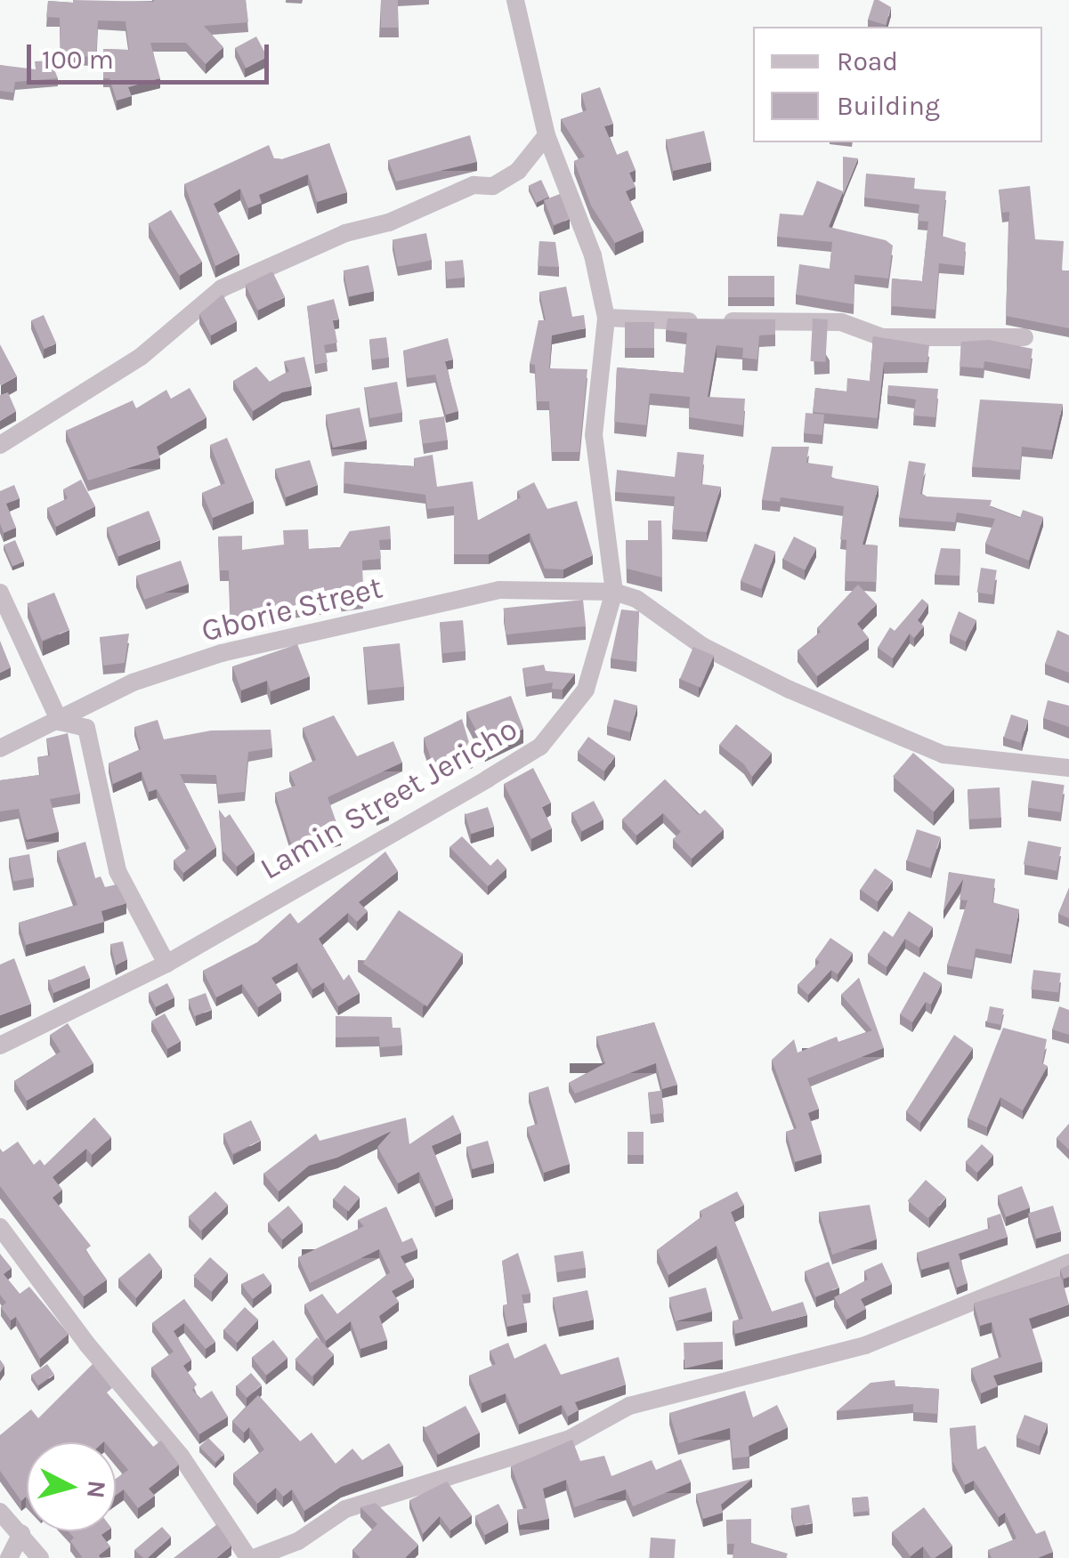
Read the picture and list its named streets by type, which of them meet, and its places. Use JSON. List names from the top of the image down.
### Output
{
  "streets": {
    "street": ["Gborie Street", "Lamin Street Jericho"]
  },
  "crossings": [
    ["Gborie Street", "Lamin Street Jericho"]
  ],
  "legend": ["Road", "Building"],
  "scale_bar": "100 m",
  "north": "right"
}
